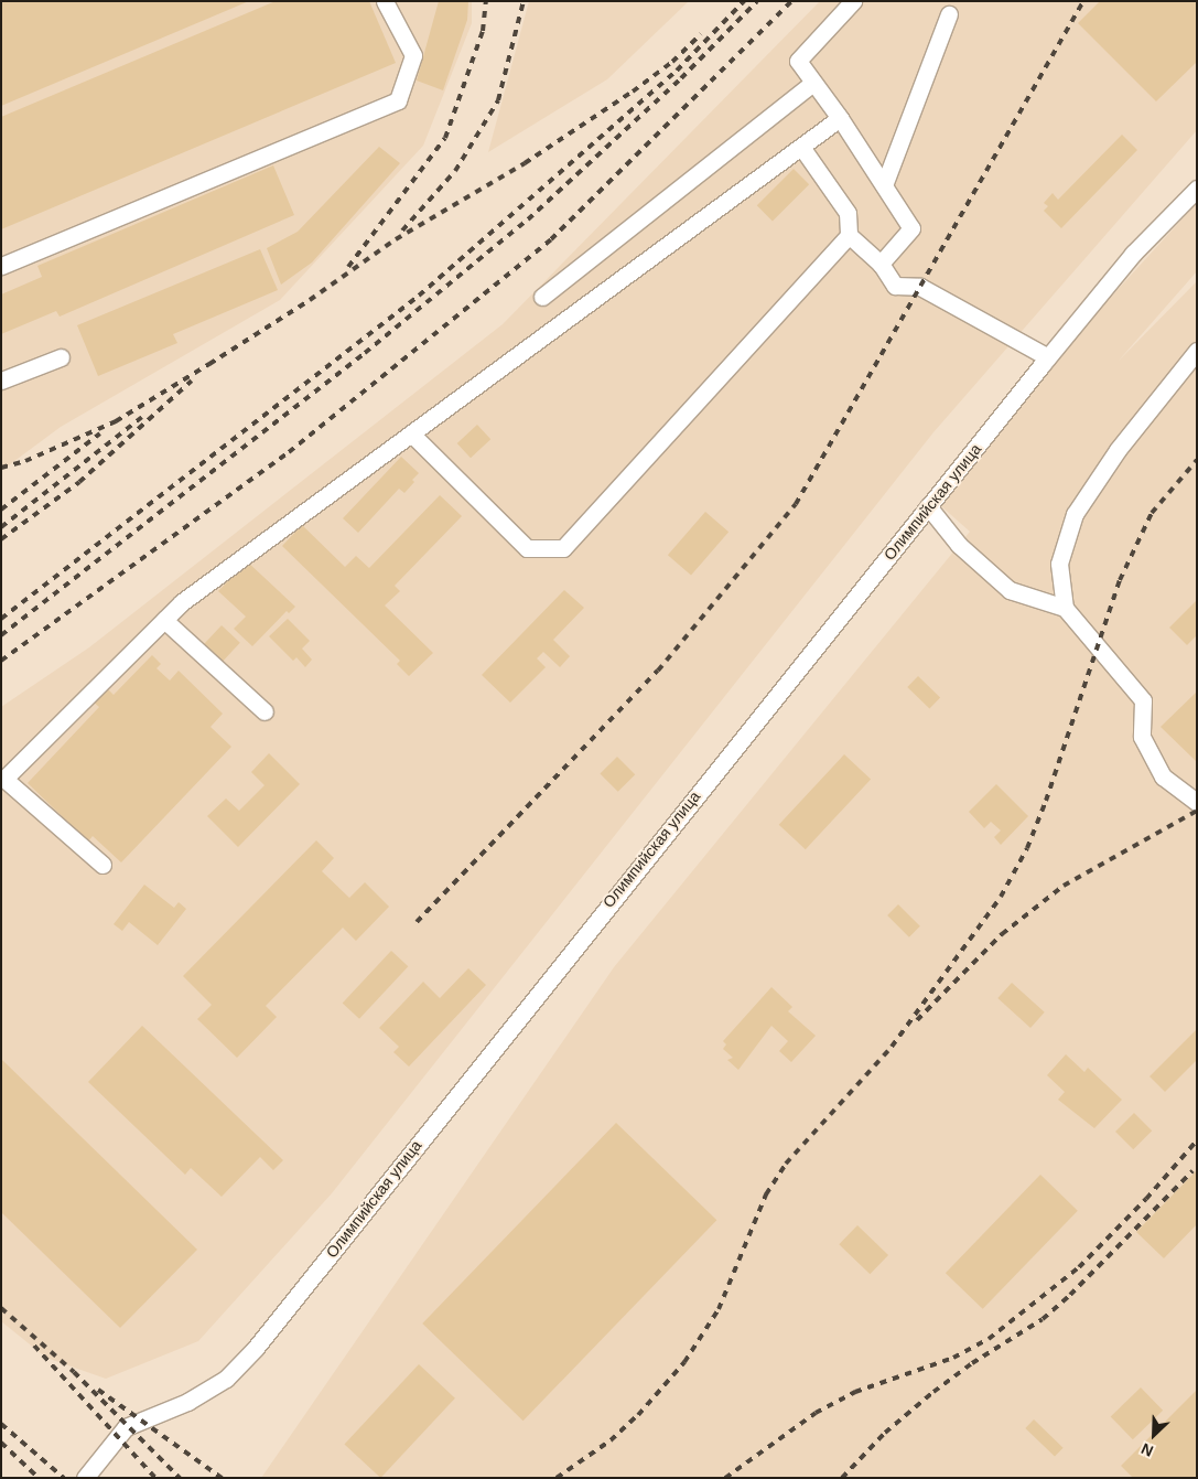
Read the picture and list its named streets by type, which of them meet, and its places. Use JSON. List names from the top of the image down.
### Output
{
  "streets": {
    "street": ["Олимпийская улица"]
  },
  "north": "bottom left"
}
